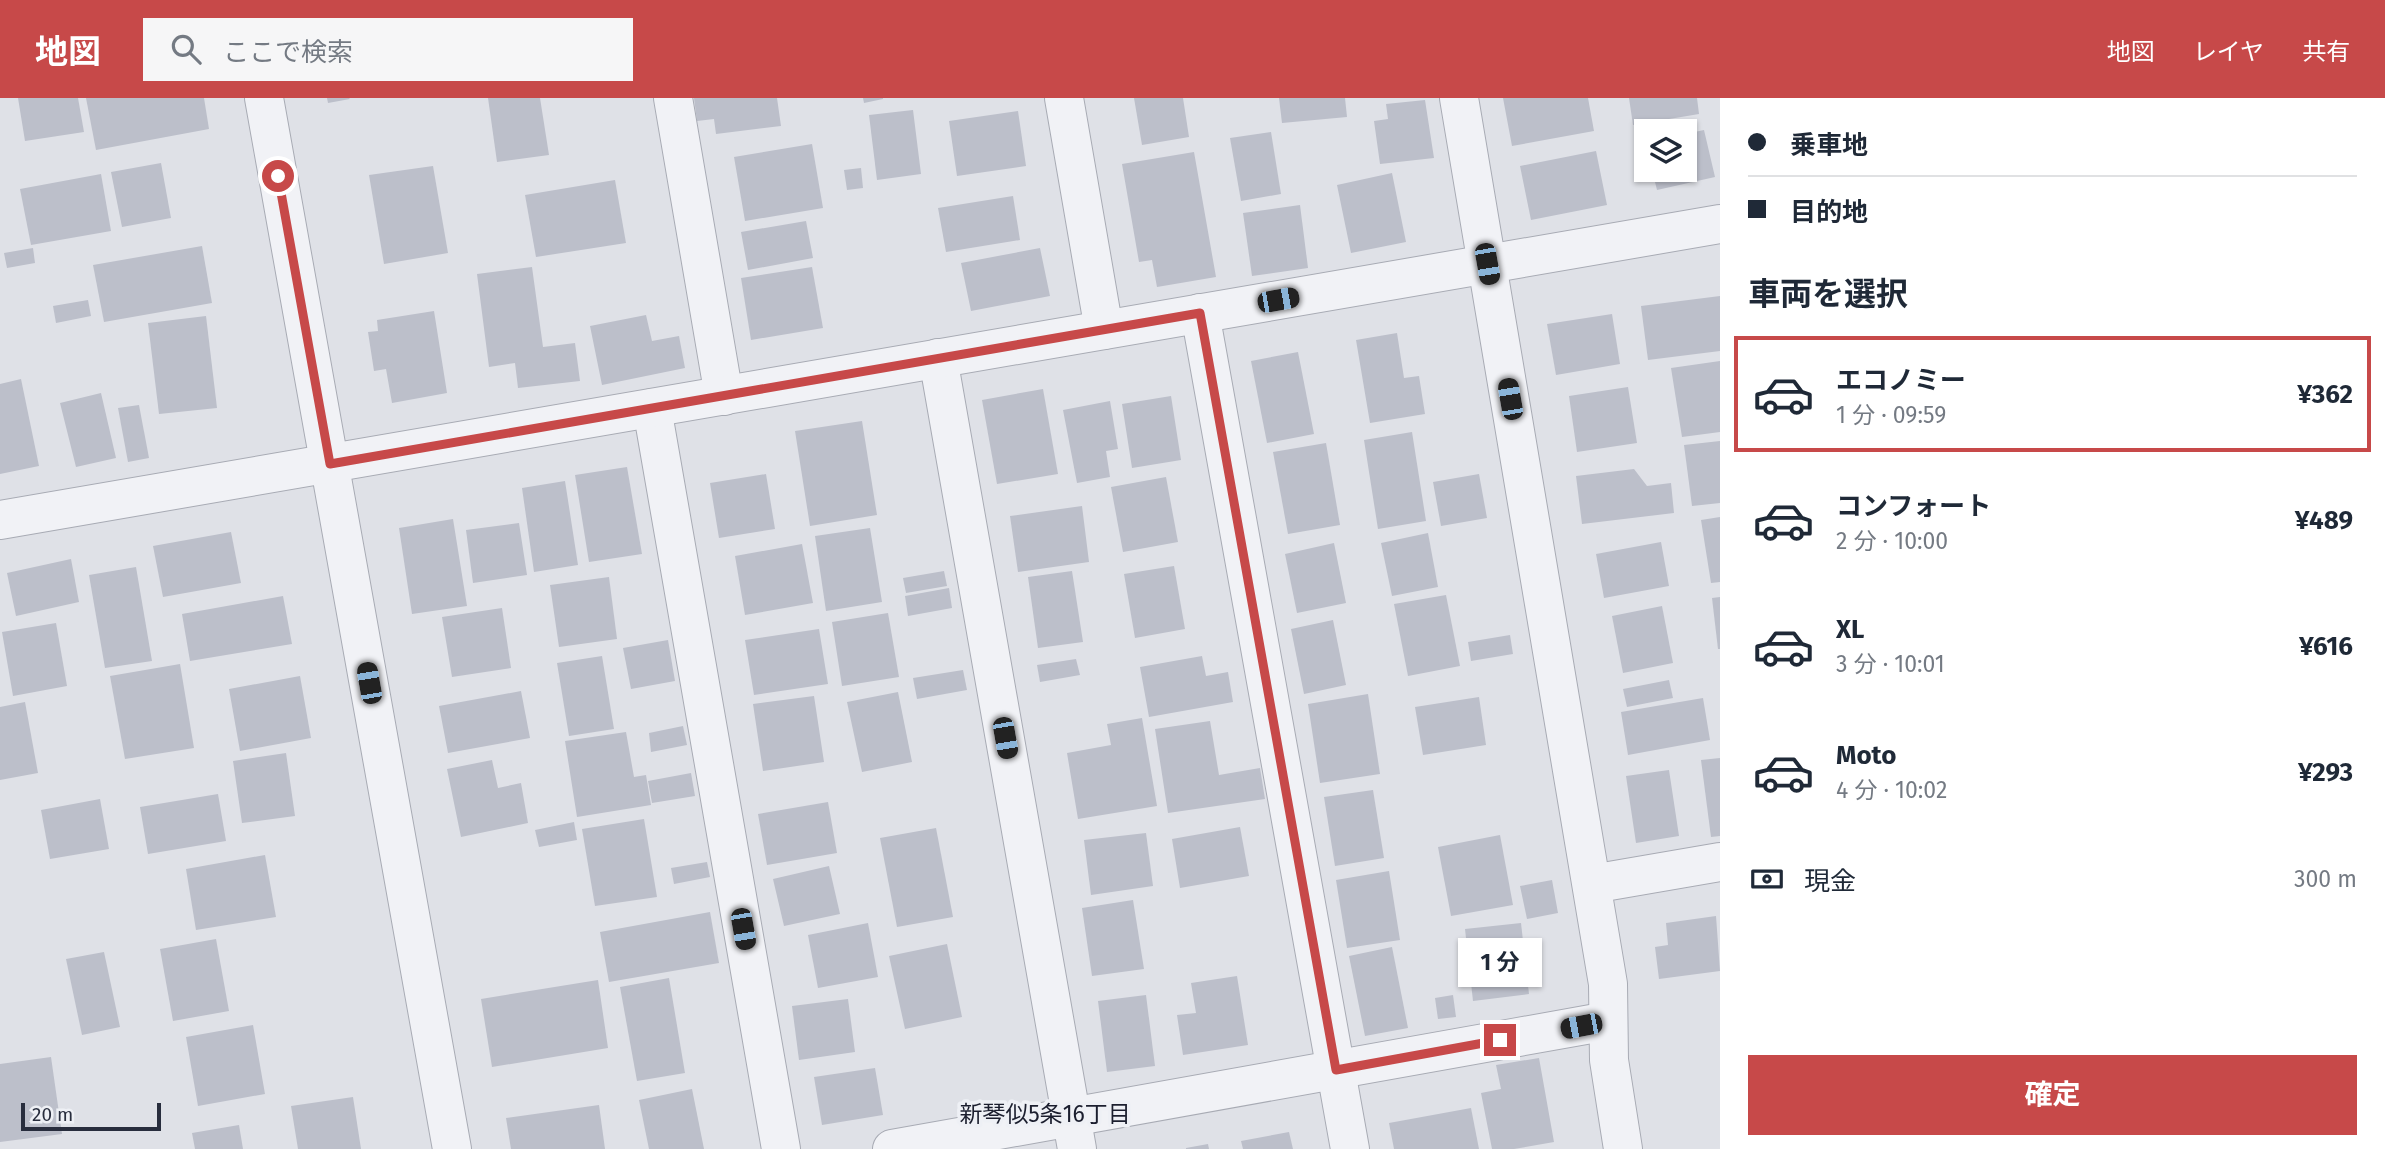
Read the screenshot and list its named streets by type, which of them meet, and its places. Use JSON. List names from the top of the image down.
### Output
{
  "districts": ["新琴似5条16丁目"],
  "scale_bar": "20 m",
  "page": {
    "header": "地図",
    "search": "ここで検索",
    "nav": ["地図", "レイヤ", "共有"],
    "banner": ["乗車地", "目的地"],
    "heading": "車両を選択",
    "list": [
      {
        "name": "エコノミー",
        "note": "1 分 · 09:59",
        "value": "¥362"
      },
      {
        "name": "コンフォート",
        "note": "2 分 · 10:00",
        "value": "¥489"
      },
      {
        "name": "XL",
        "note": "3 分 · 10:01",
        "value": "¥616"
      },
      {
        "name": "Moto",
        "note": "4 分 · 10:02",
        "value": "¥293"
      }
    ],
    "pay": ["現金", "300 m"],
    "bubble": "1 分",
    "buttons": "確定",
    "scale": "20 m"
  }
}
